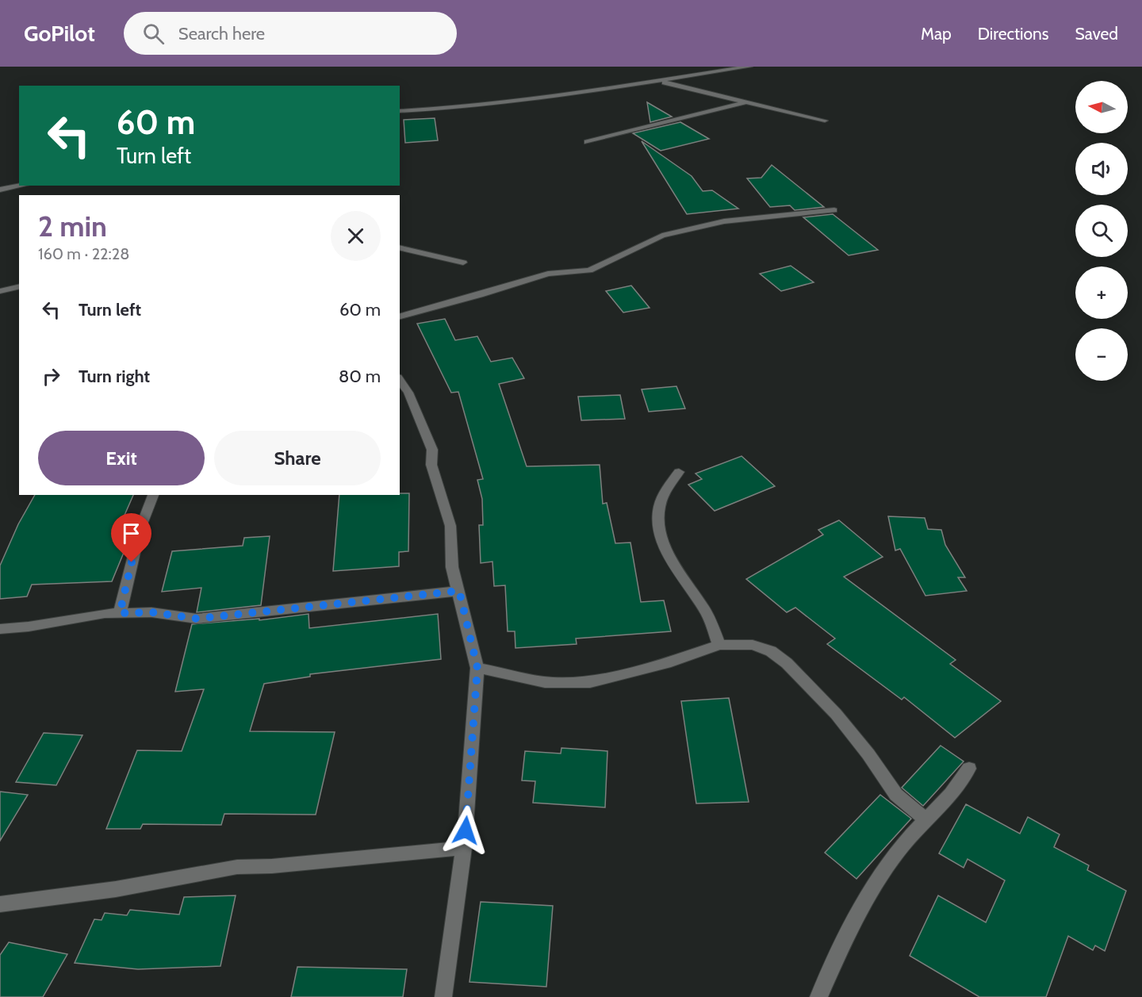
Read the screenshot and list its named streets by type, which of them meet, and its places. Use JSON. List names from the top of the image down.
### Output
{
  "north": "left",
  "page": {
    "header": "GoPilot",
    "search": "Search here",
    "nav": ["Map", "Directions", "Saved"],
    "map_buttons": ["+", "−"],
    "turn": ["60 m", "Turn left"],
    "heading": ["2 min", "160 m · 22:28"],
    "list": [
      {
        "name": "Turn left",
        "value": "60 m"
      },
      {
        "name": "Turn right",
        "value": "80 m"
      }
    ],
    "buttons": ["Exit", "Share"]
  }
}
